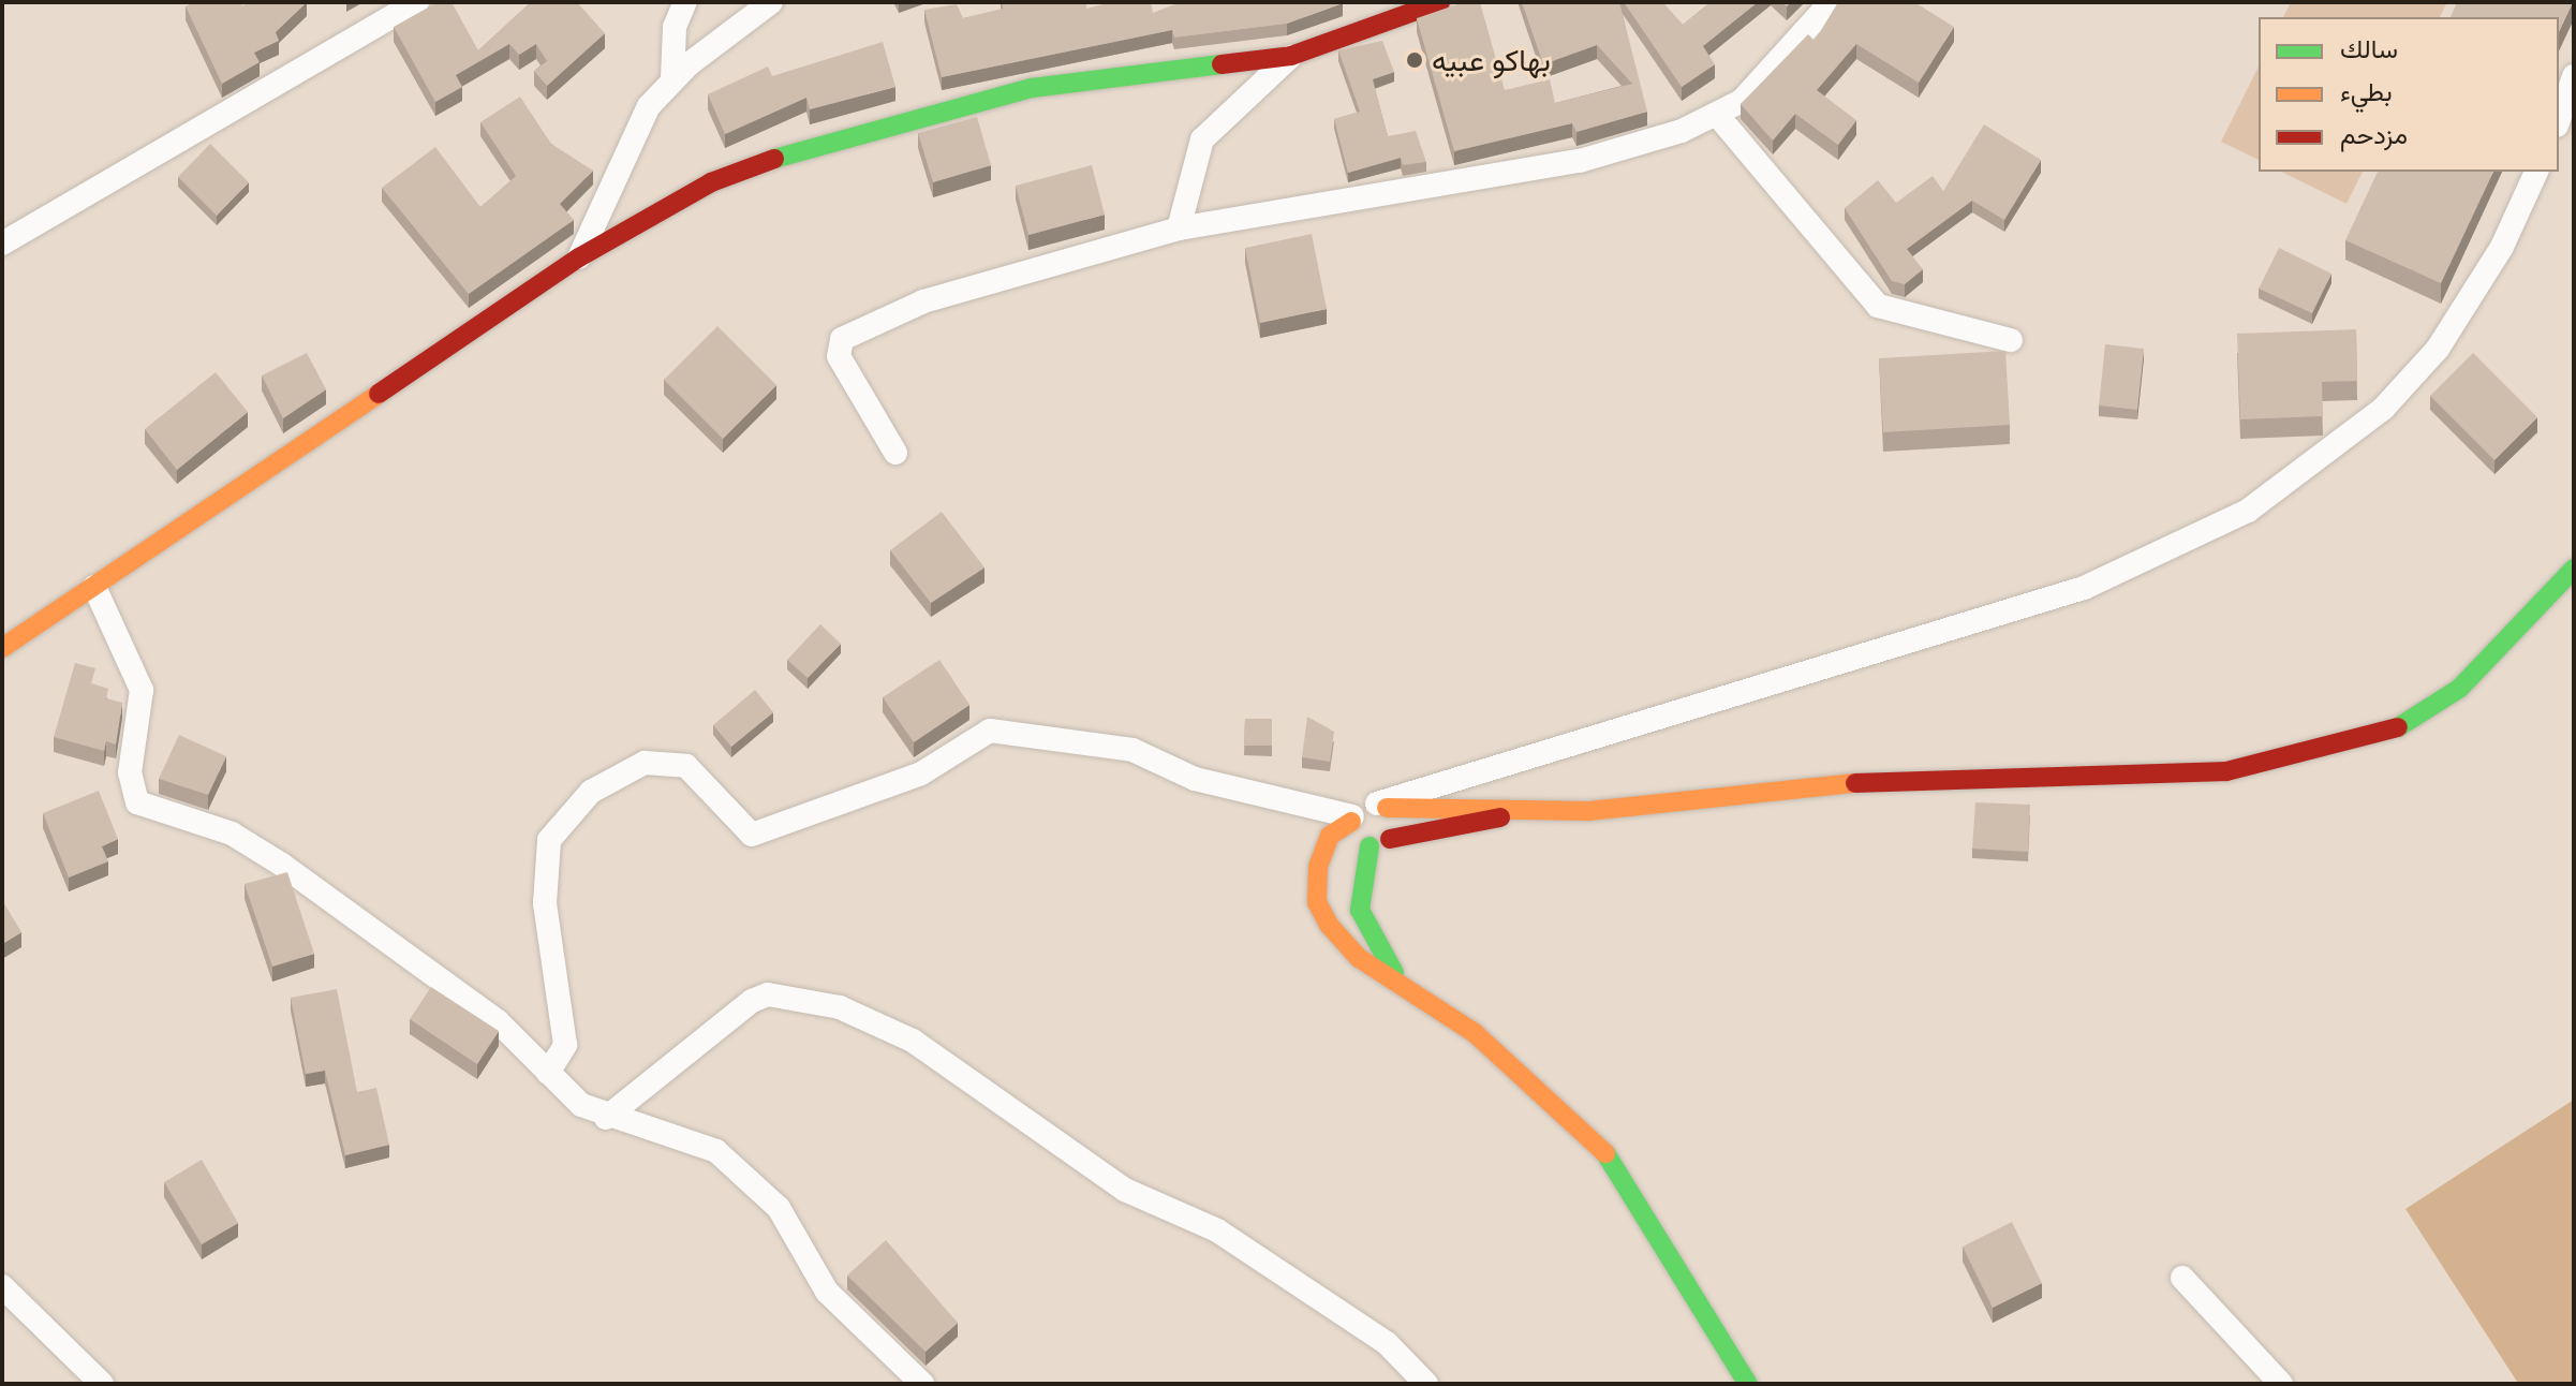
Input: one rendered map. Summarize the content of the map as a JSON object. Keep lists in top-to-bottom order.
{
  "places": ["بهاكو عبيه"],
  "legend": ["سالك", "بطيء", "مزدحم"]
}
